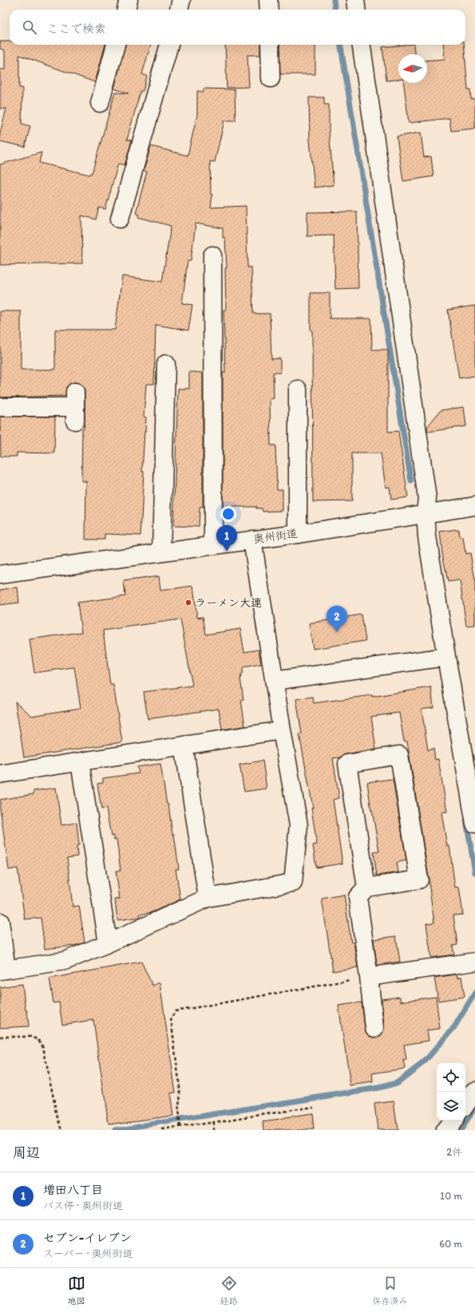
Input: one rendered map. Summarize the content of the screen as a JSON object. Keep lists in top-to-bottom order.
{
  "streets": {
    "street": ["奥州街道"]
  },
  "places": ["ラーメン大連"],
  "north": "left",
  "page": {
    "search": "ここで検索",
    "pins": ["1", "2"],
    "heading": ["周辺", "2件"],
    "list": [
      {
        "mark": "1",
        "name": "増田八丁目",
        "note": "バス停 · 奥州街道",
        "value": "10 m"
      },
      {
        "mark": "2",
        "name": "セブン-イレブン",
        "note": "スーパー · 奥州街道",
        "value": "60 m"
      }
    ],
    "nav": ["地図", "経路", "保存済み"]
  }
}
